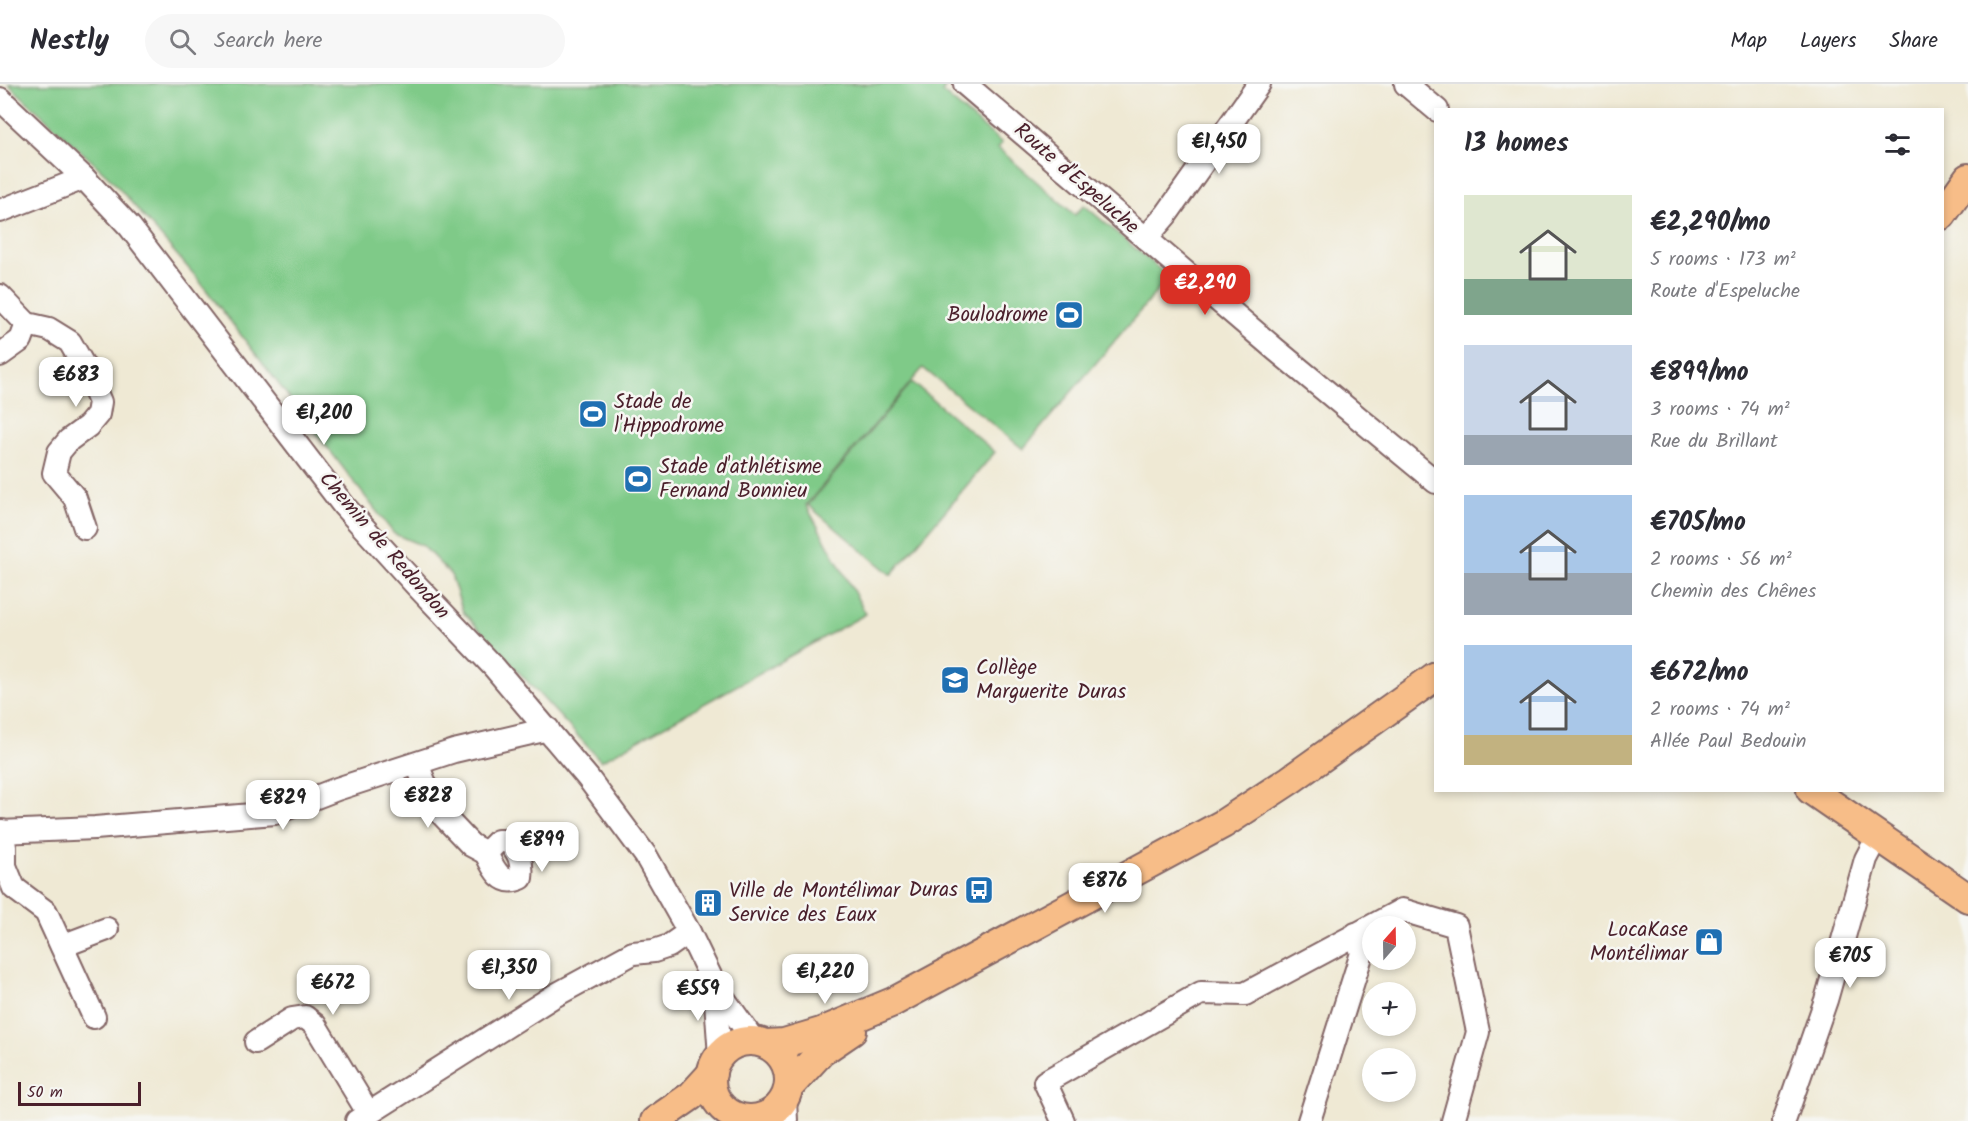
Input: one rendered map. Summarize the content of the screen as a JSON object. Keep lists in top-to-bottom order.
{
  "streets": {
    "street": ["Route d'Espeluche", "Chemin de Redondon"]
  },
  "places": {
    "sports": ["Boulodrome", "Stade de l'Hippodrome", "Stade d'athlétisme Fernand Bonnieu"],
    "school or university": ["Collège Marguerite Duras"],
    "bus stop": ["Duras"],
    "building": ["Ville de Montélimar Service des Eaux"],
    "shop": ["LocaKase Montélimar"]
  },
  "scale_bar": "50 m",
  "north": "top",
  "page": {
    "header": "Nestly",
    "search": "Search here",
    "nav": ["Map", "Layers", "Share"],
    "heading": "13 homes",
    "price": [
      "€1,450",
      "€2,290",
      "€683",
      "€1,200",
      "€828",
      "€829",
      "€899",
      "€876",
      "€705",
      "€1,350",
      "€1,220",
      "€672",
      "€559"
    ],
    "list": [
      {
        "name": "€2,290/mo",
        "note": "5 rooms · 173 m² · Route d'Espeluche"
      },
      {
        "name": "€899/mo",
        "note": "3 rooms · 74 m² · Rue du Brillant"
      },
      {
        "name": "€705/mo",
        "note": "2 rooms · 56 m² · Chemin des Chênes"
      },
      {
        "name": "€672/mo",
        "note": "2 rooms · 74 m² · Allée Paul Bedouin"
      }
    ],
    "map_buttons": ["+", "−"],
    "scale": "50 m"
  }
}
